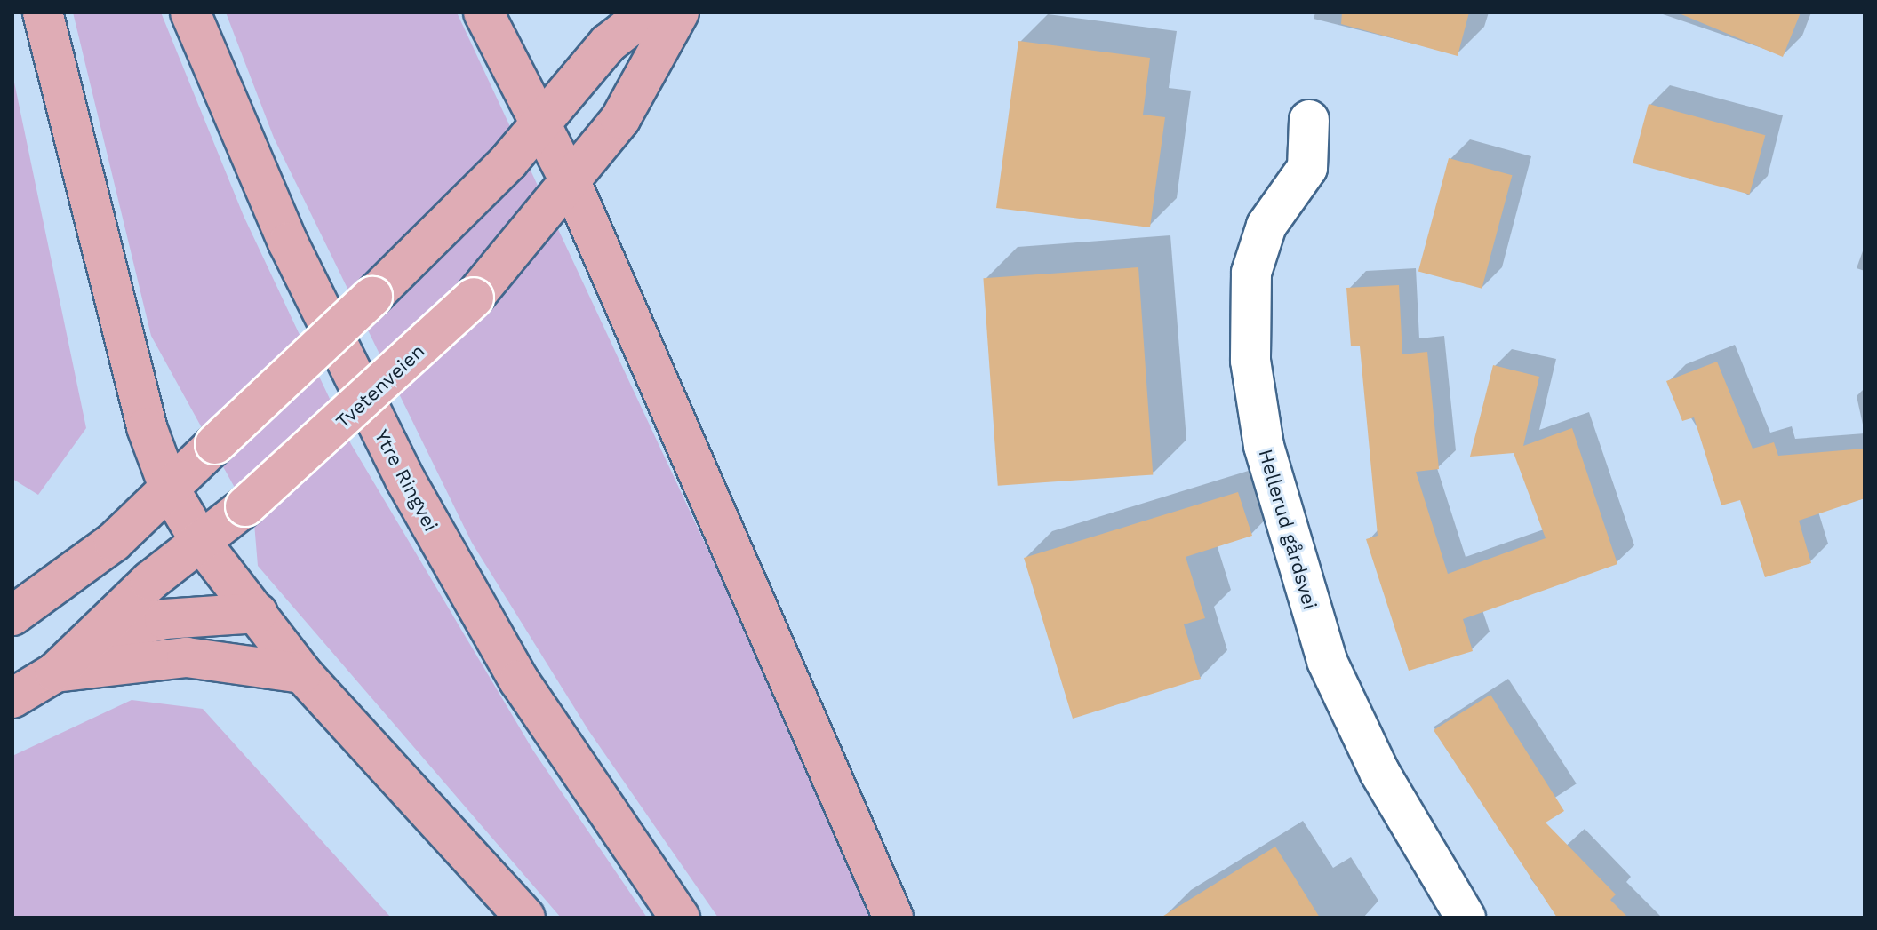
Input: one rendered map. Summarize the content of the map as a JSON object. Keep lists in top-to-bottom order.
{
  "streets": {
    "main road": ["Tvetenveien", "Ytre Ringvei"],
    "street": ["Hellerud gårdsvei"]
  }
}
